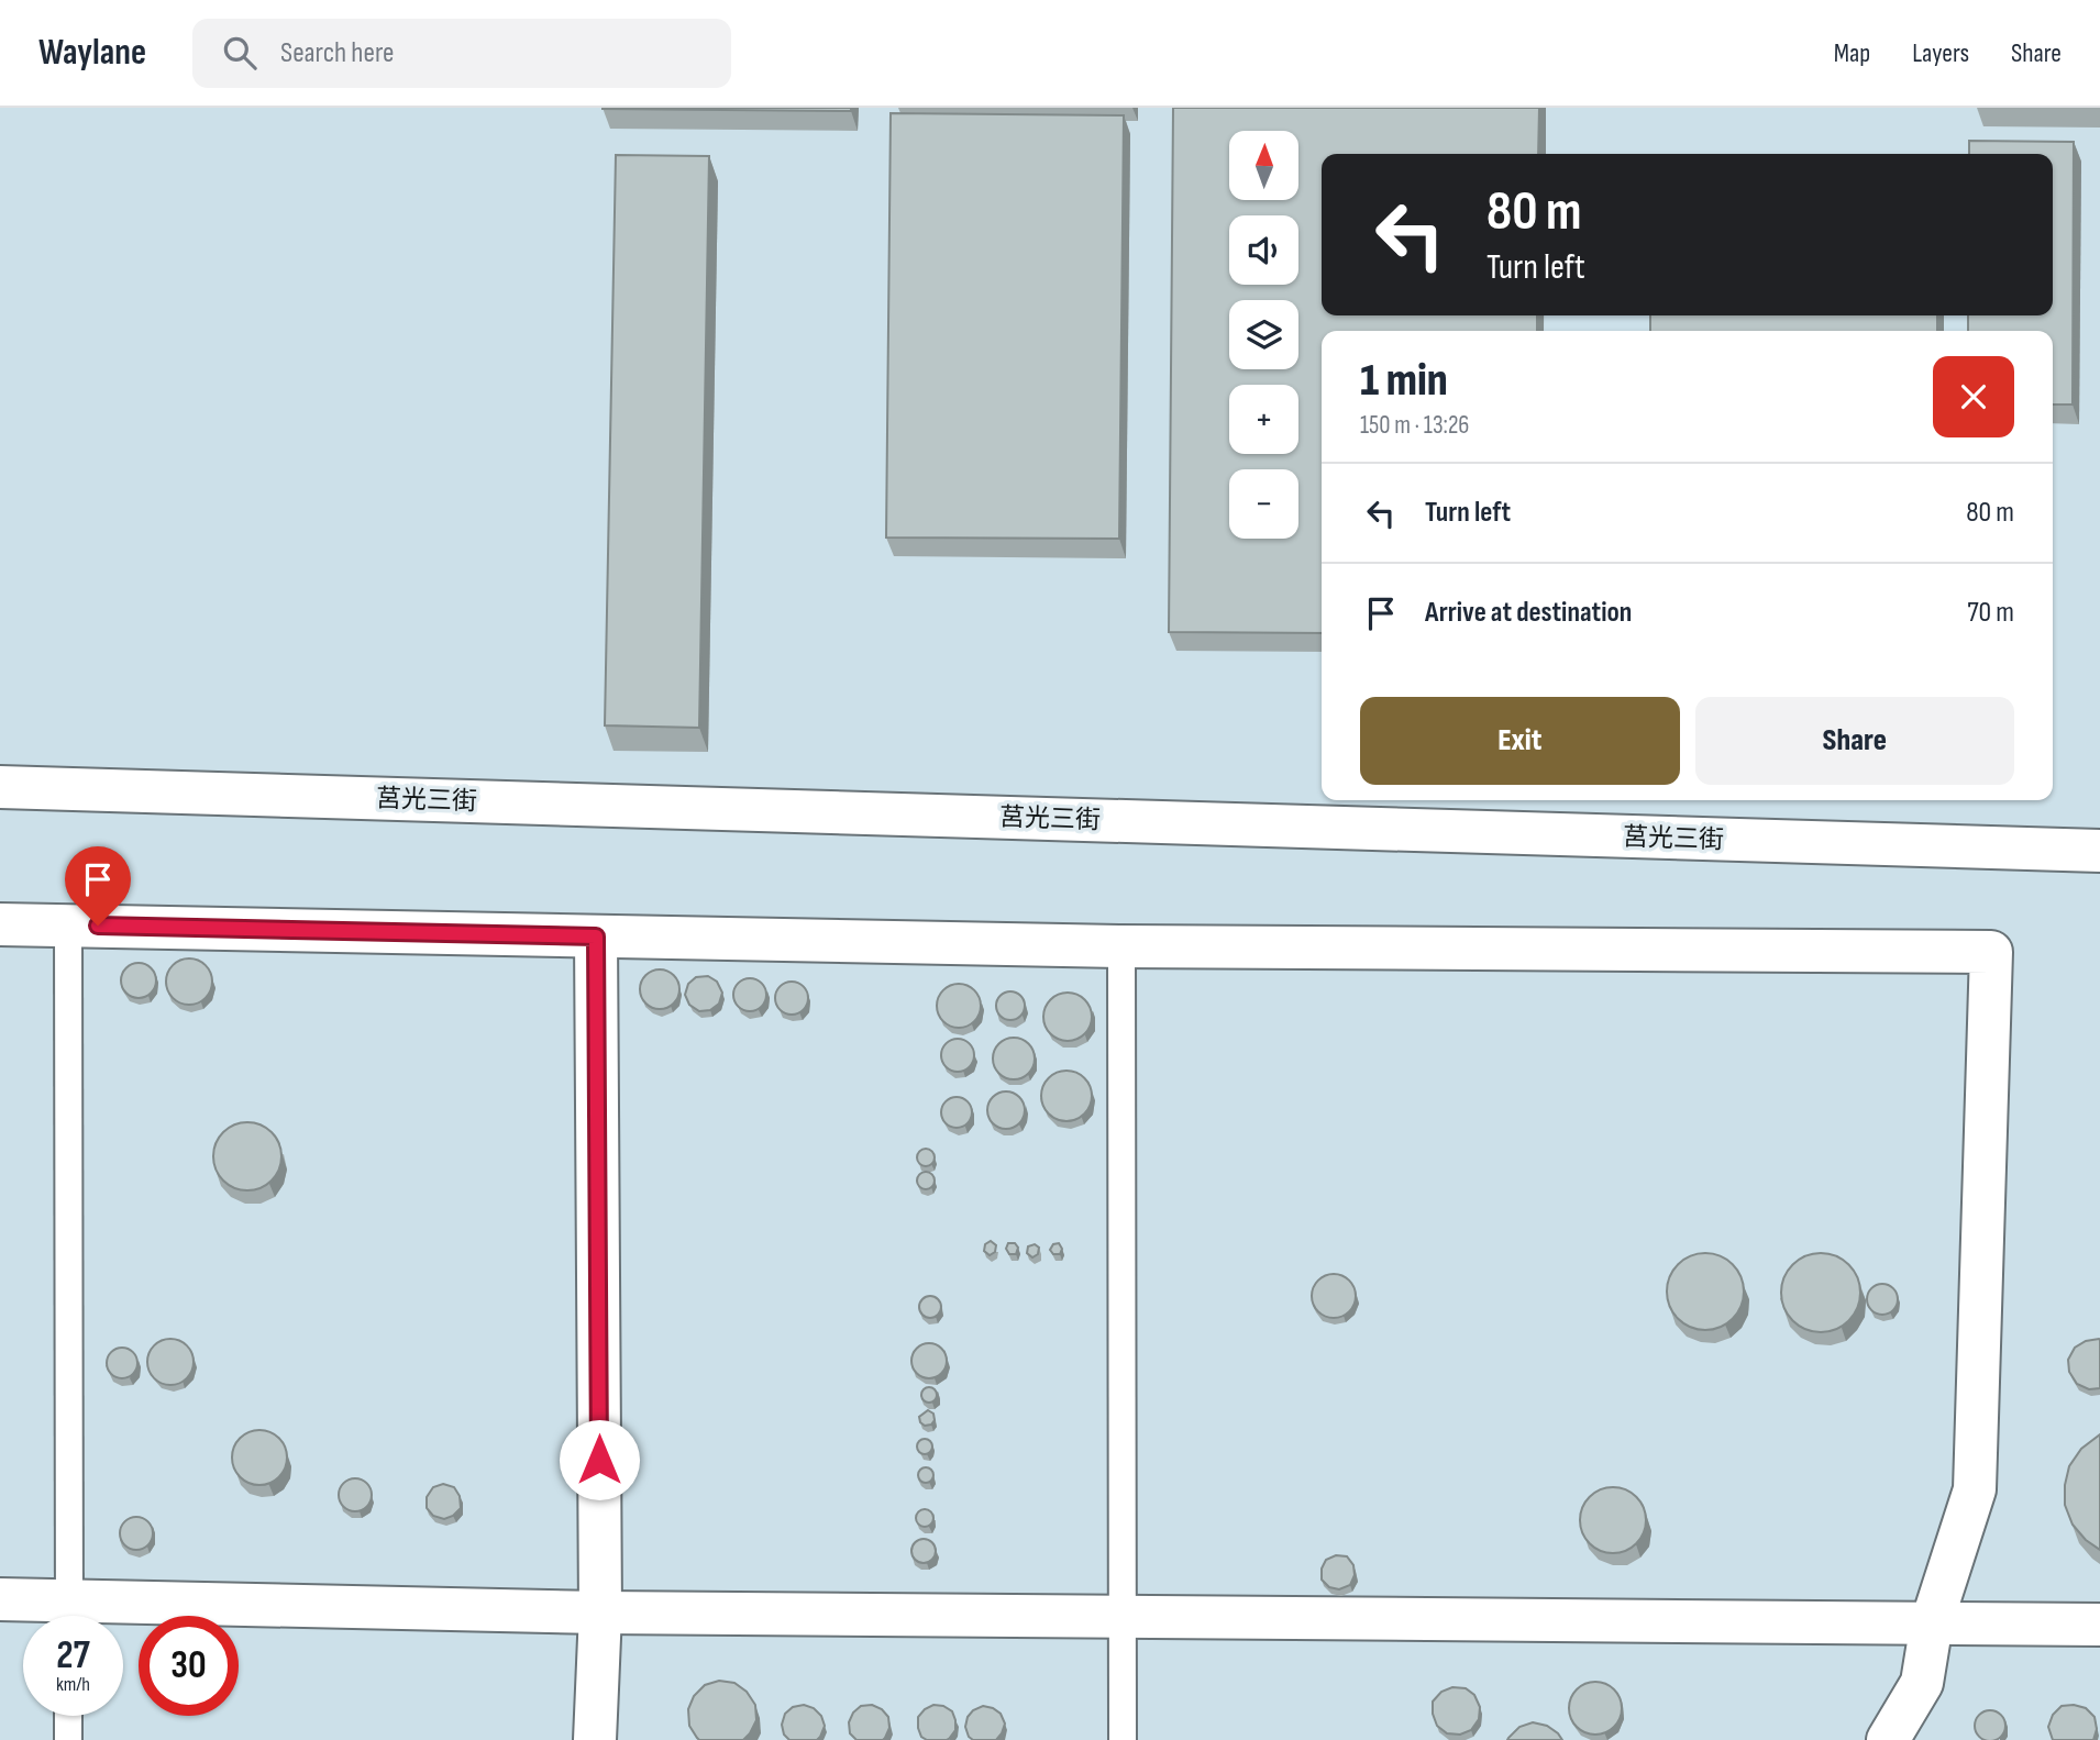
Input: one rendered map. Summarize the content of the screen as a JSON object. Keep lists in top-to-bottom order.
{
  "streets": {
    "street": ["莒光三街"]
  },
  "north": "top",
  "page": {
    "header": "Waylane",
    "search": "Search here",
    "nav": ["Map", "Layers", "Share"],
    "map_buttons": ["+", "−"],
    "turn": ["80 m", "Turn left"],
    "heading": ["1 min", "150 m · 13:26"],
    "list": [
      {
        "name": "Turn left",
        "value": "80 m"
      },
      {
        "name": "Arrive at destination",
        "value": "70 m"
      }
    ],
    "buttons": ["Exit", "Share"],
    "speed": "27 km/h",
    "limit": "30"
  }
}
